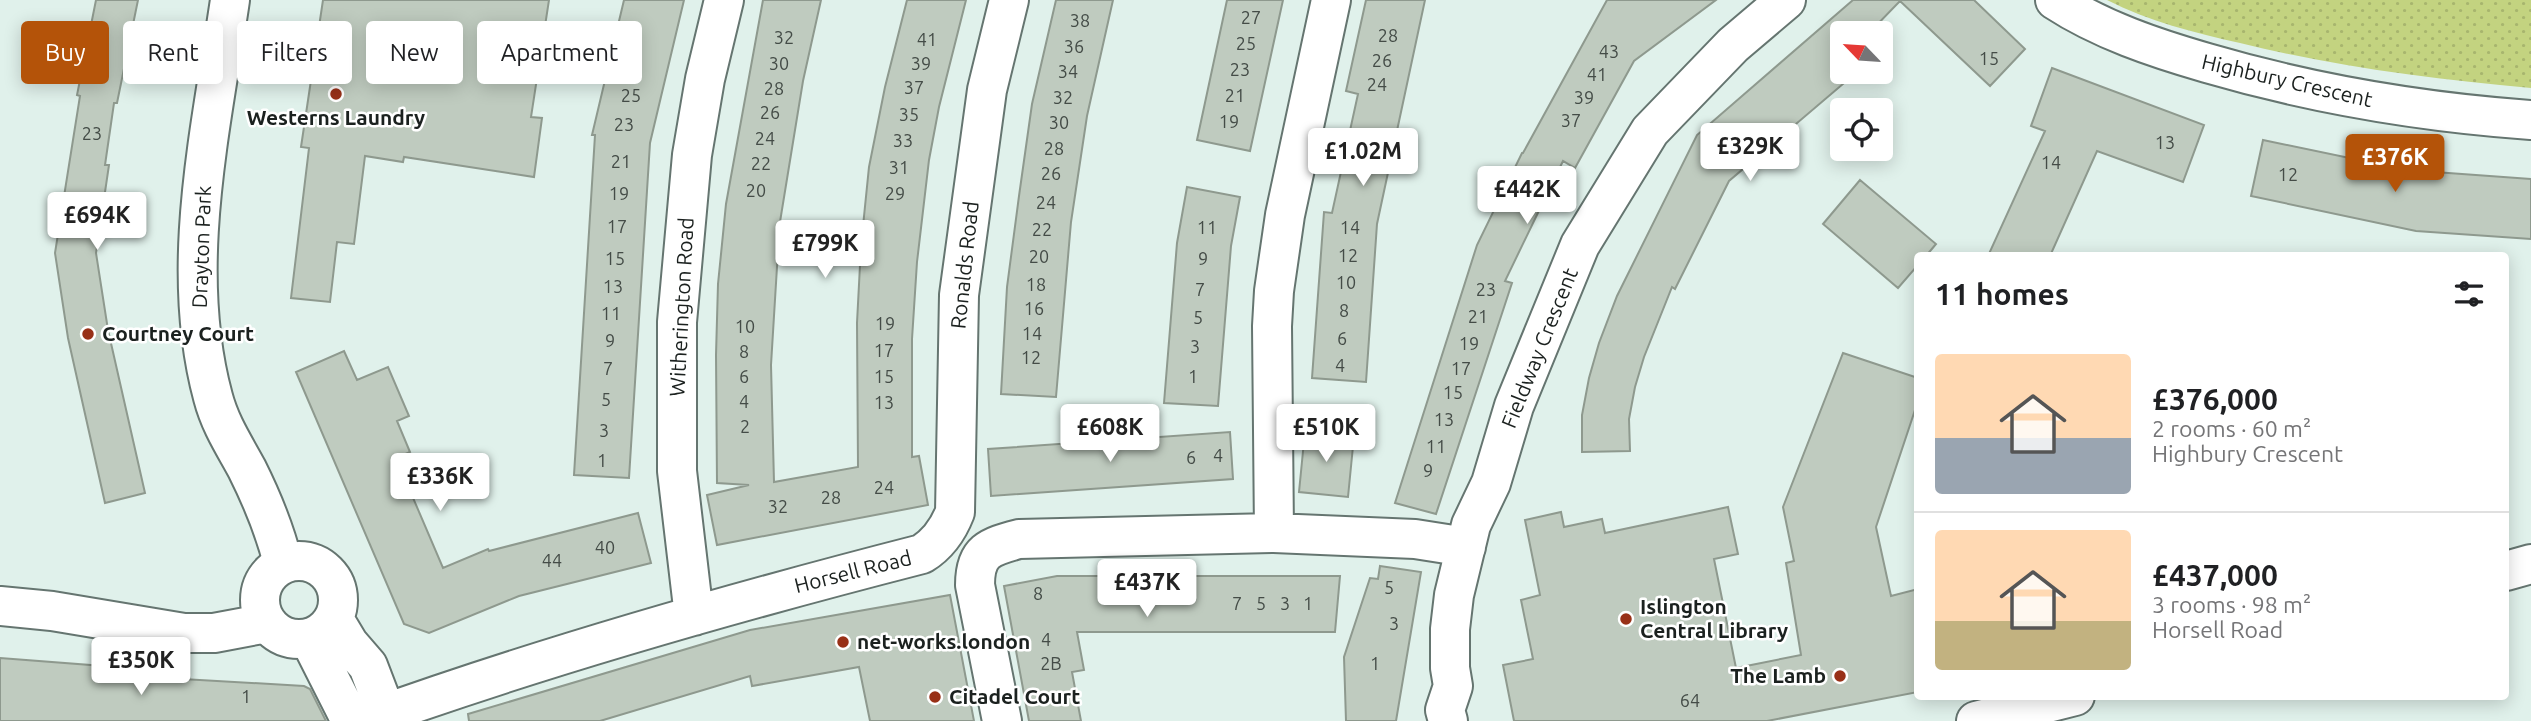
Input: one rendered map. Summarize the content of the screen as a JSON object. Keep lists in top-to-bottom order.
{
  "streets": {
    "main road": [
      "Highbury Crescent",
      "Drayton Park",
      "Ronalds Road",
      "Witherington Road",
      "Fieldway Crescent",
      "Horsell Road"
    ]
  },
  "crossings": [
    ["Ronalds Road", "Horsell Road"],
    ["Witherington Road", "Horsell Road"]
  ],
  "places": [
    "Westerns Laundry",
    "Courtney Court",
    "Islington Central Library",
    "net-works.london",
    "The Lamb",
    "Citadel Court"
  ],
  "house_numbers": [
    "27",
    "38",
    "28",
    "32",
    "41",
    "25",
    "36",
    "43",
    "15",
    "26",
    "30",
    "39",
    "23",
    "34",
    "41",
    "24",
    "37",
    "28",
    "25",
    "21",
    "32",
    "39",
    "26",
    "35",
    "37",
    "19",
    "30",
    "23",
    "23",
    "24",
    "33",
    "13",
    "28",
    "21",
    "14",
    "22",
    "31",
    "26",
    "12",
    "20",
    "19",
    "29",
    "24",
    "17",
    "11",
    "14",
    "22",
    "12",
    "20",
    "15",
    "9",
    "10",
    "18",
    "13",
    "7",
    "23",
    "16",
    "8",
    "11",
    "21",
    "5",
    "19",
    "10",
    "14",
    "6",
    "9",
    "19",
    "3",
    "17",
    "8",
    "12",
    "4",
    "7",
    "17",
    "6",
    "15",
    "1",
    "15",
    "5",
    "4",
    "13",
    "13",
    "2",
    "3",
    "11",
    "4",
    "6",
    "1",
    "9",
    "24",
    "28",
    "32",
    "40",
    "44",
    "5",
    "8",
    "7",
    "5",
    "3",
    "1",
    "3",
    "4",
    "2B",
    "1",
    "1",
    "64"
  ],
  "north": "top left",
  "page": {
    "chip": [
      "Buy",
      "Rent",
      "Filters",
      "New",
      "Apartment"
    ],
    "price": [
      "£329K",
      "£1.02M",
      "£376K",
      "£442K",
      "£694K",
      "£799K",
      "£608K",
      "£510K",
      "£336K",
      "£437K",
      "£350K"
    ],
    "heading": "11 homes",
    "list": [
      {
        "name": "£376,000",
        "note": "2 rooms · 60 m² · Highbury Crescent"
      },
      {
        "name": "£437,000",
        "note": "3 rooms · 98 m² · Horsell Road"
      }
    ]
  }
}
